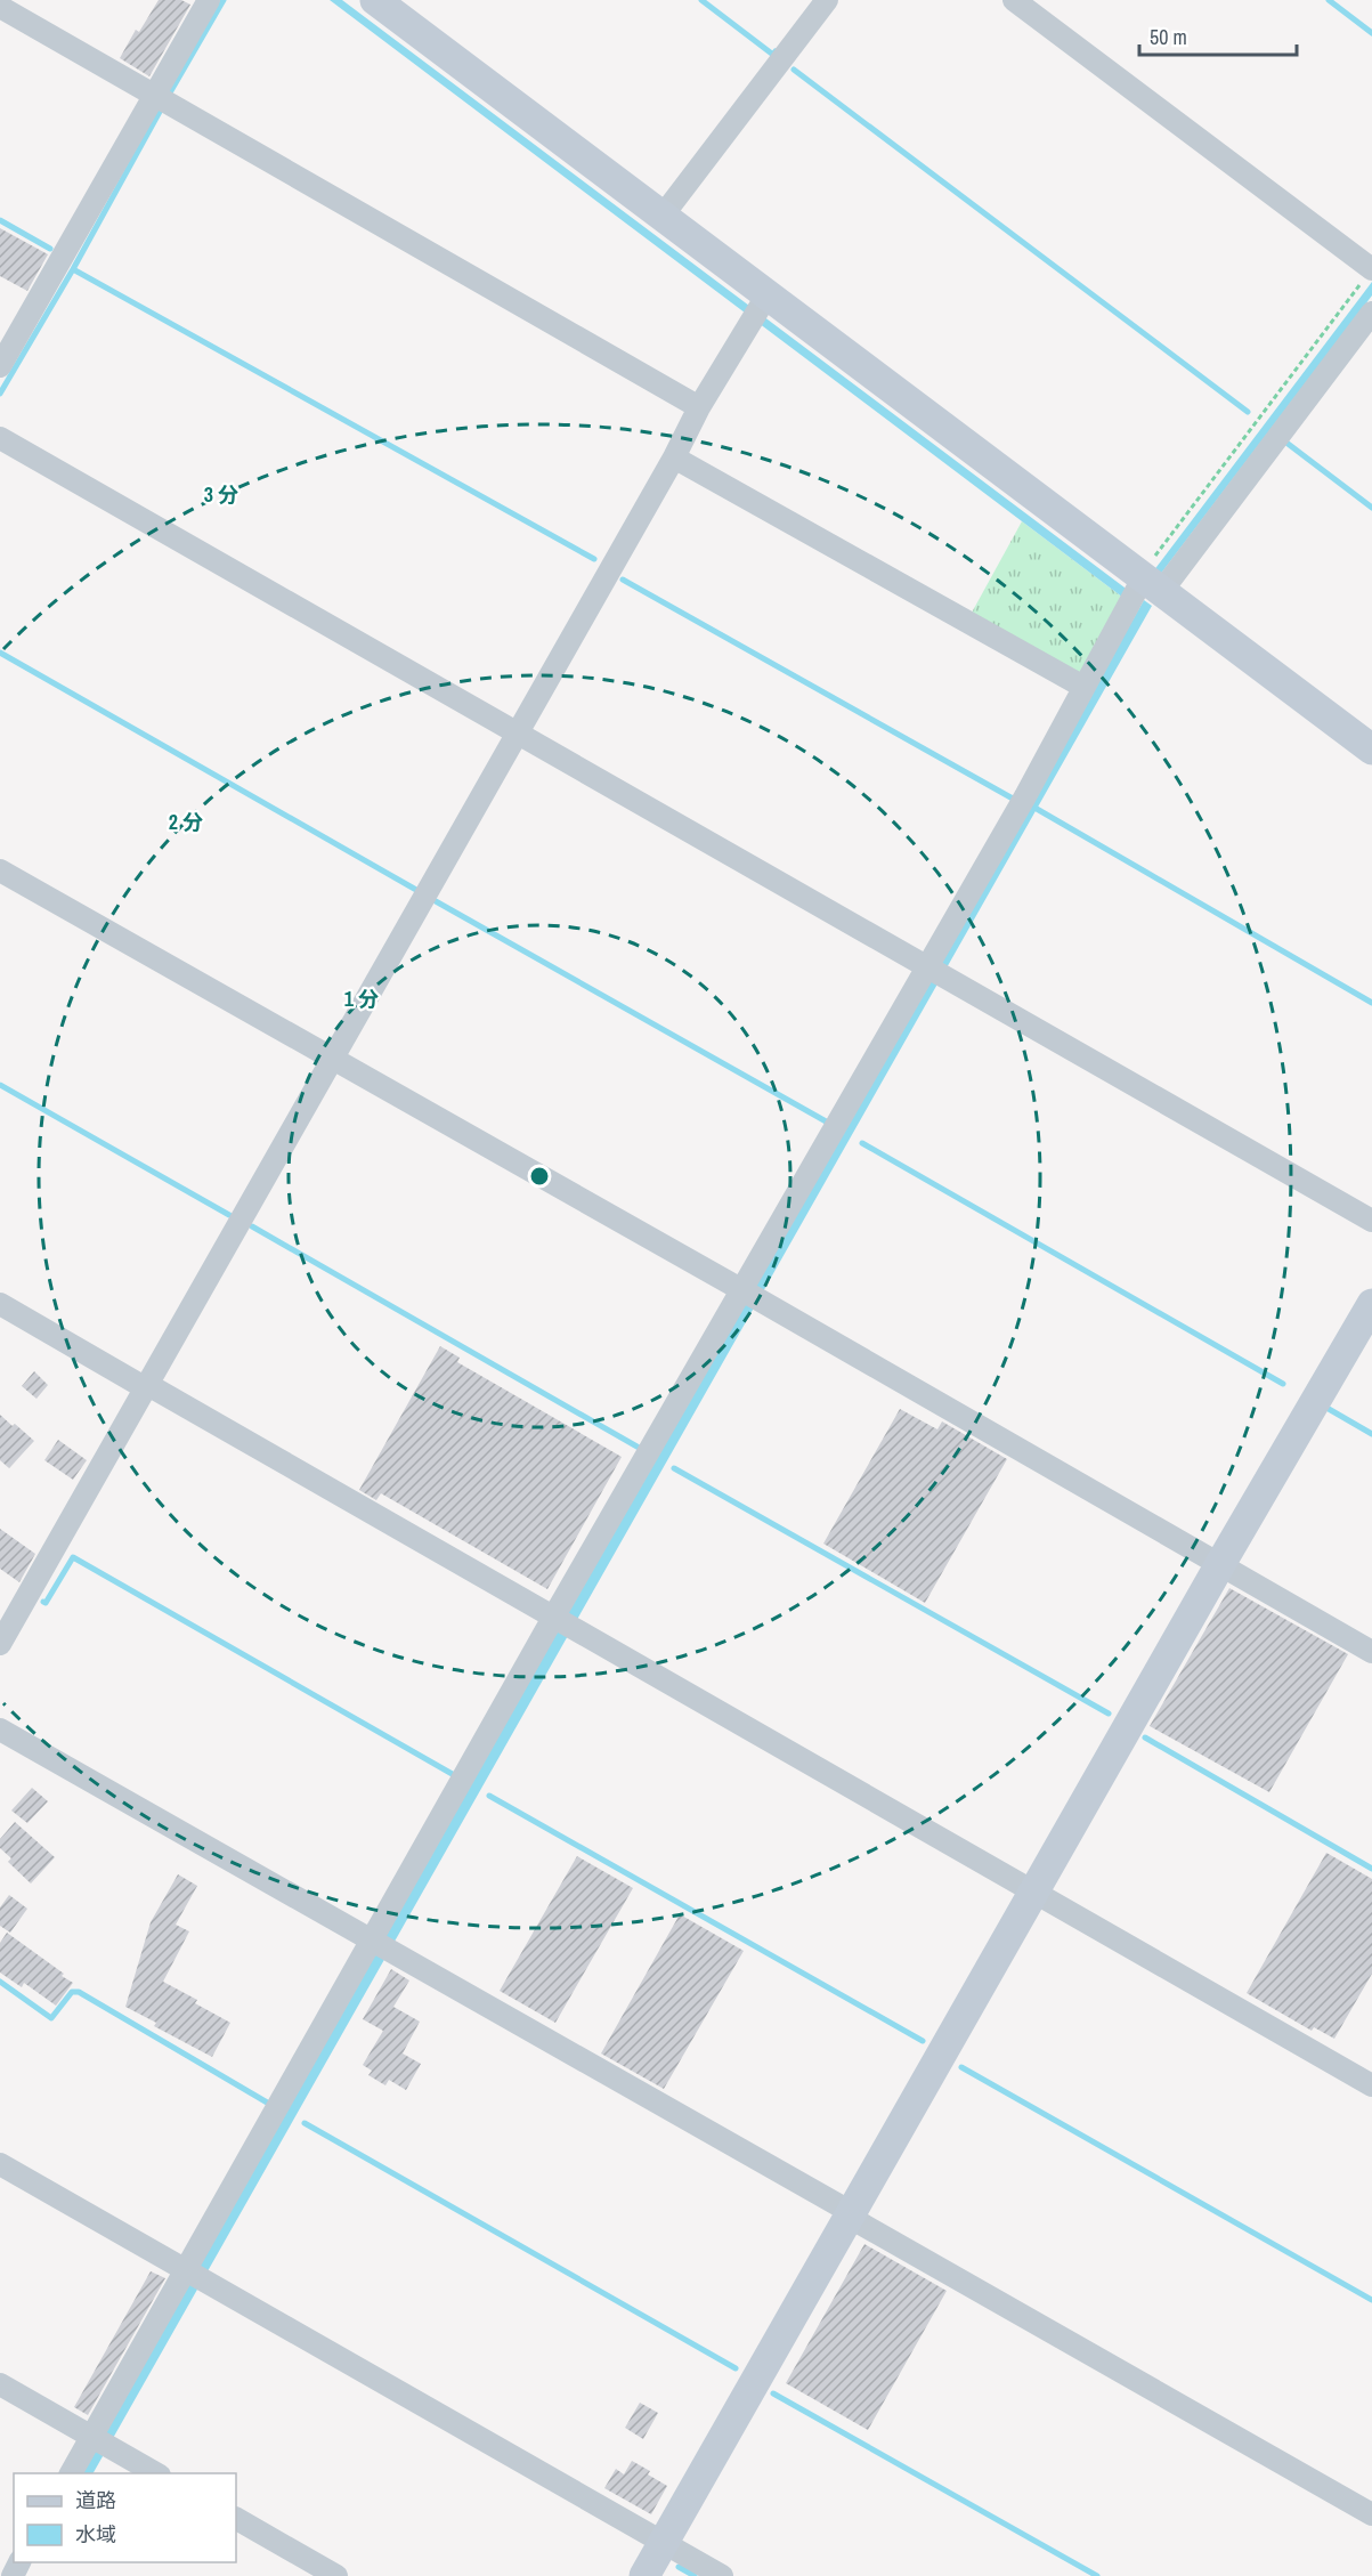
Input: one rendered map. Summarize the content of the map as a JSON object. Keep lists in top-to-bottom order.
{
  "legend": ["道路", "水域"],
  "scale_bar": "50 m",
  "rings": ["3 分", "2 分", "1 分"]
}
